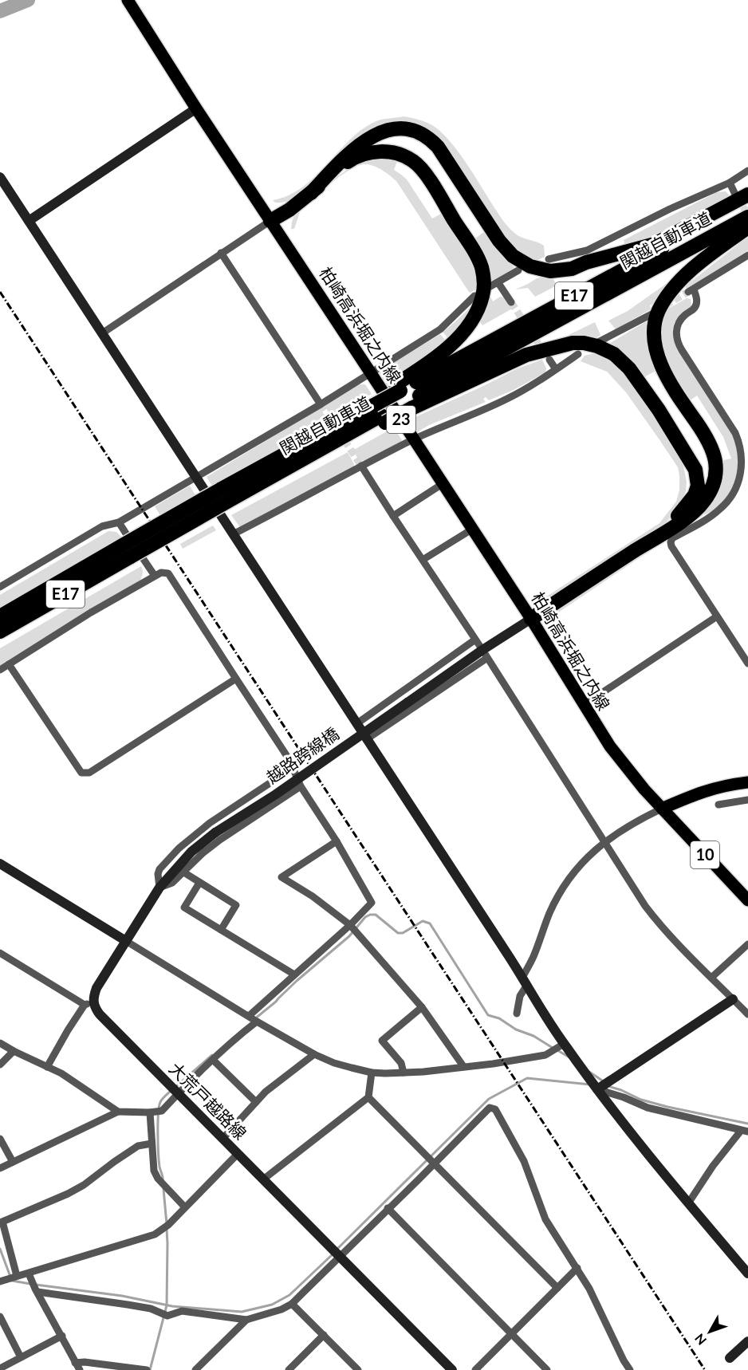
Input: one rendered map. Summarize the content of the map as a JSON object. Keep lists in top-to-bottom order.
{
  "streets": {
    "highway": ["関越自動車道", "E17"],
    "main road": ["柏崎高浜堀之内線", "23", "10"],
    "street": ["越路跨線橋", "大荒戸越路線"]
  },
  "crossings": [
    ["柏崎高浜堀之内線", "越路跨線橋"],
    ["柏崎高浜堀之内線", "10"]
  ],
  "north": "bottom left"
}
